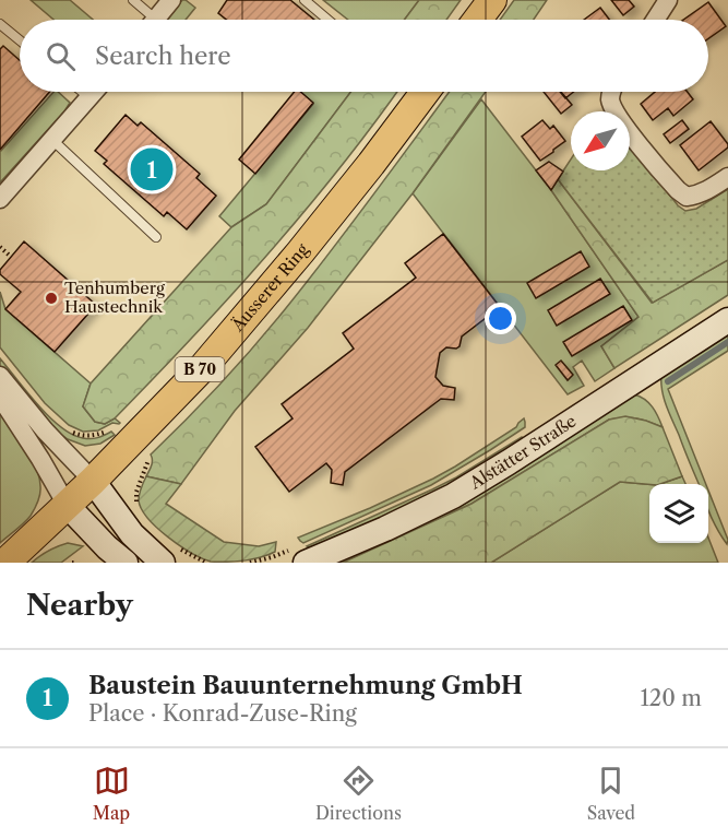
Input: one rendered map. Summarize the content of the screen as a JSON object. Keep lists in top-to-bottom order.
{
  "streets": {
    "main road": ["Äusserer Ring", "B 70", "Alstätter Straße"]
  },
  "places": ["Tenhumberg Haustechnik"],
  "north": "bottom left",
  "page": {
    "search": "Search here",
    "pins": "1",
    "heading": "Nearby",
    "list": [
      {
        "mark": "1",
        "name": "Baustein Bauunternehmung GmbH",
        "note": "Place · Konrad-Zuse-Ring",
        "value": "120 m"
      }
    ],
    "nav": ["Map", "Directions", "Saved"]
  }
}
